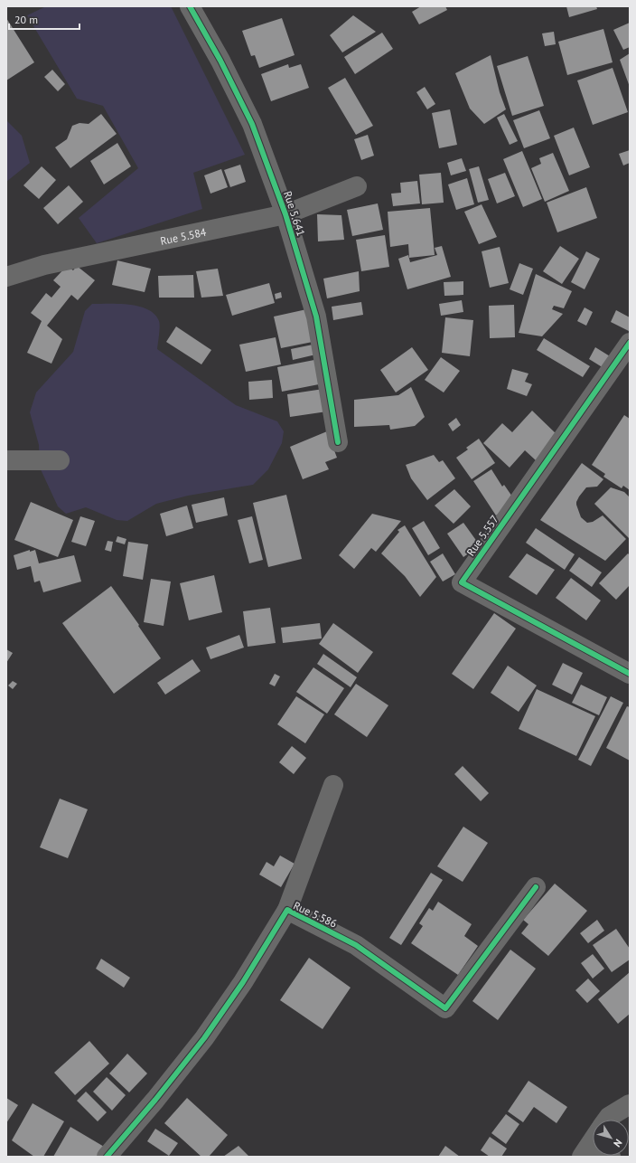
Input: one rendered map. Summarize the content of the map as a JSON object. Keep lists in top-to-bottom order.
{
  "streets": {
    "street": [
      "Rue 5.641",
      "Rue 5.584",
      "Rue 5.557",
      "Rue 5.586"
    ]
  },
  "crossings": [
    ["Rue 5.641", "Rue 5.584"]
  ],
  "scale_bar": "20 m",
  "north": "bottom right"
}
